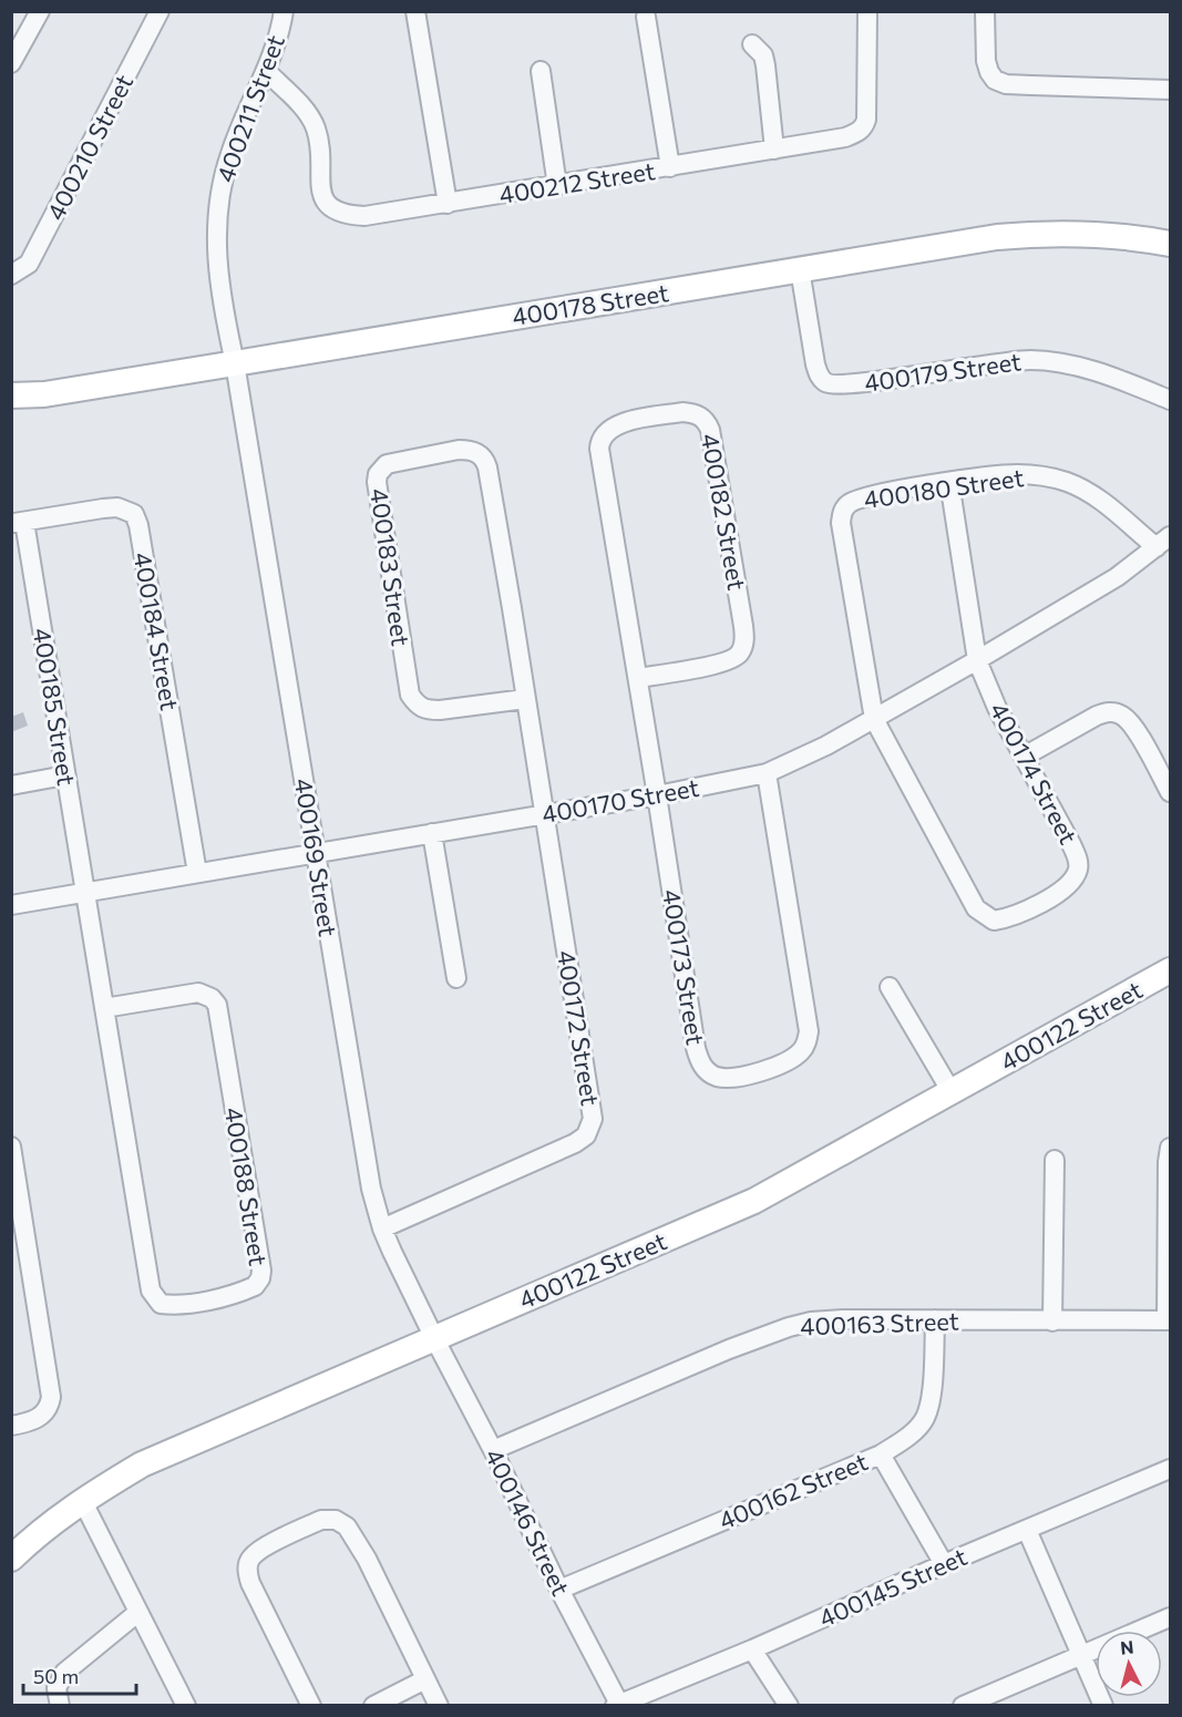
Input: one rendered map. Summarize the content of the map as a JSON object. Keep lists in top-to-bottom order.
{
  "streets": {
    "street": [
      "400211 Street",
      "400210 Street",
      "400212 Street",
      "400178 Street",
      "400179 Street",
      "400180 Street",
      "400182 Street",
      "400183 Street",
      "400184 Street",
      "400185 Street",
      "400174 Street",
      "400170 Street",
      "400169 Street",
      "400173 Street",
      "400122 Street",
      "400172 Street",
      "400188 Street",
      "400163 Street",
      "400162 Street",
      "400146 Street",
      "400145 Street"
    ]
  },
  "crossings": [
    ["400211 Street", "400212 Street"],
    ["400211 Street", "400178 Street"],
    ["400211 Street", "400169 Street"],
    ["400178 Street", "400179 Street"],
    ["400178 Street", "400169 Street"],
    ["400180 Street", "400174 Street"],
    ["400180 Street", "400170 Street"],
    ["400182 Street", "400170 Street"],
    ["400182 Street", "400173 Street"],
    ["400183 Street", "400170 Street"],
    ["400183 Street", "400172 Street"],
    ["400184 Street", "400185 Street"],
    ["400184 Street", "400170 Street"],
    ["400185 Street", "400170 Street"],
    ["400185 Street", "400188 Street"],
    ["400174 Street", "400170 Street"],
    ["400170 Street", "400169 Street"],
    ["400170 Street", "400173 Street"],
    ["400170 Street", "400172 Street"],
    ["400170 Street", "400188 Street"],
    ["400169 Street", "400122 Street"],
    ["400169 Street", "400172 Street"],
    ["400169 Street", "400146 Street"],
    ["400122 Street", "400146 Street"],
    ["400163 Street", "400162 Street"],
    ["400163 Street", "400146 Street"],
    ["400162 Street", "400146 Street"],
    ["400146 Street", "400145 Street"]
  ],
  "scale_bar": "50 m",
  "north": "top"
}
